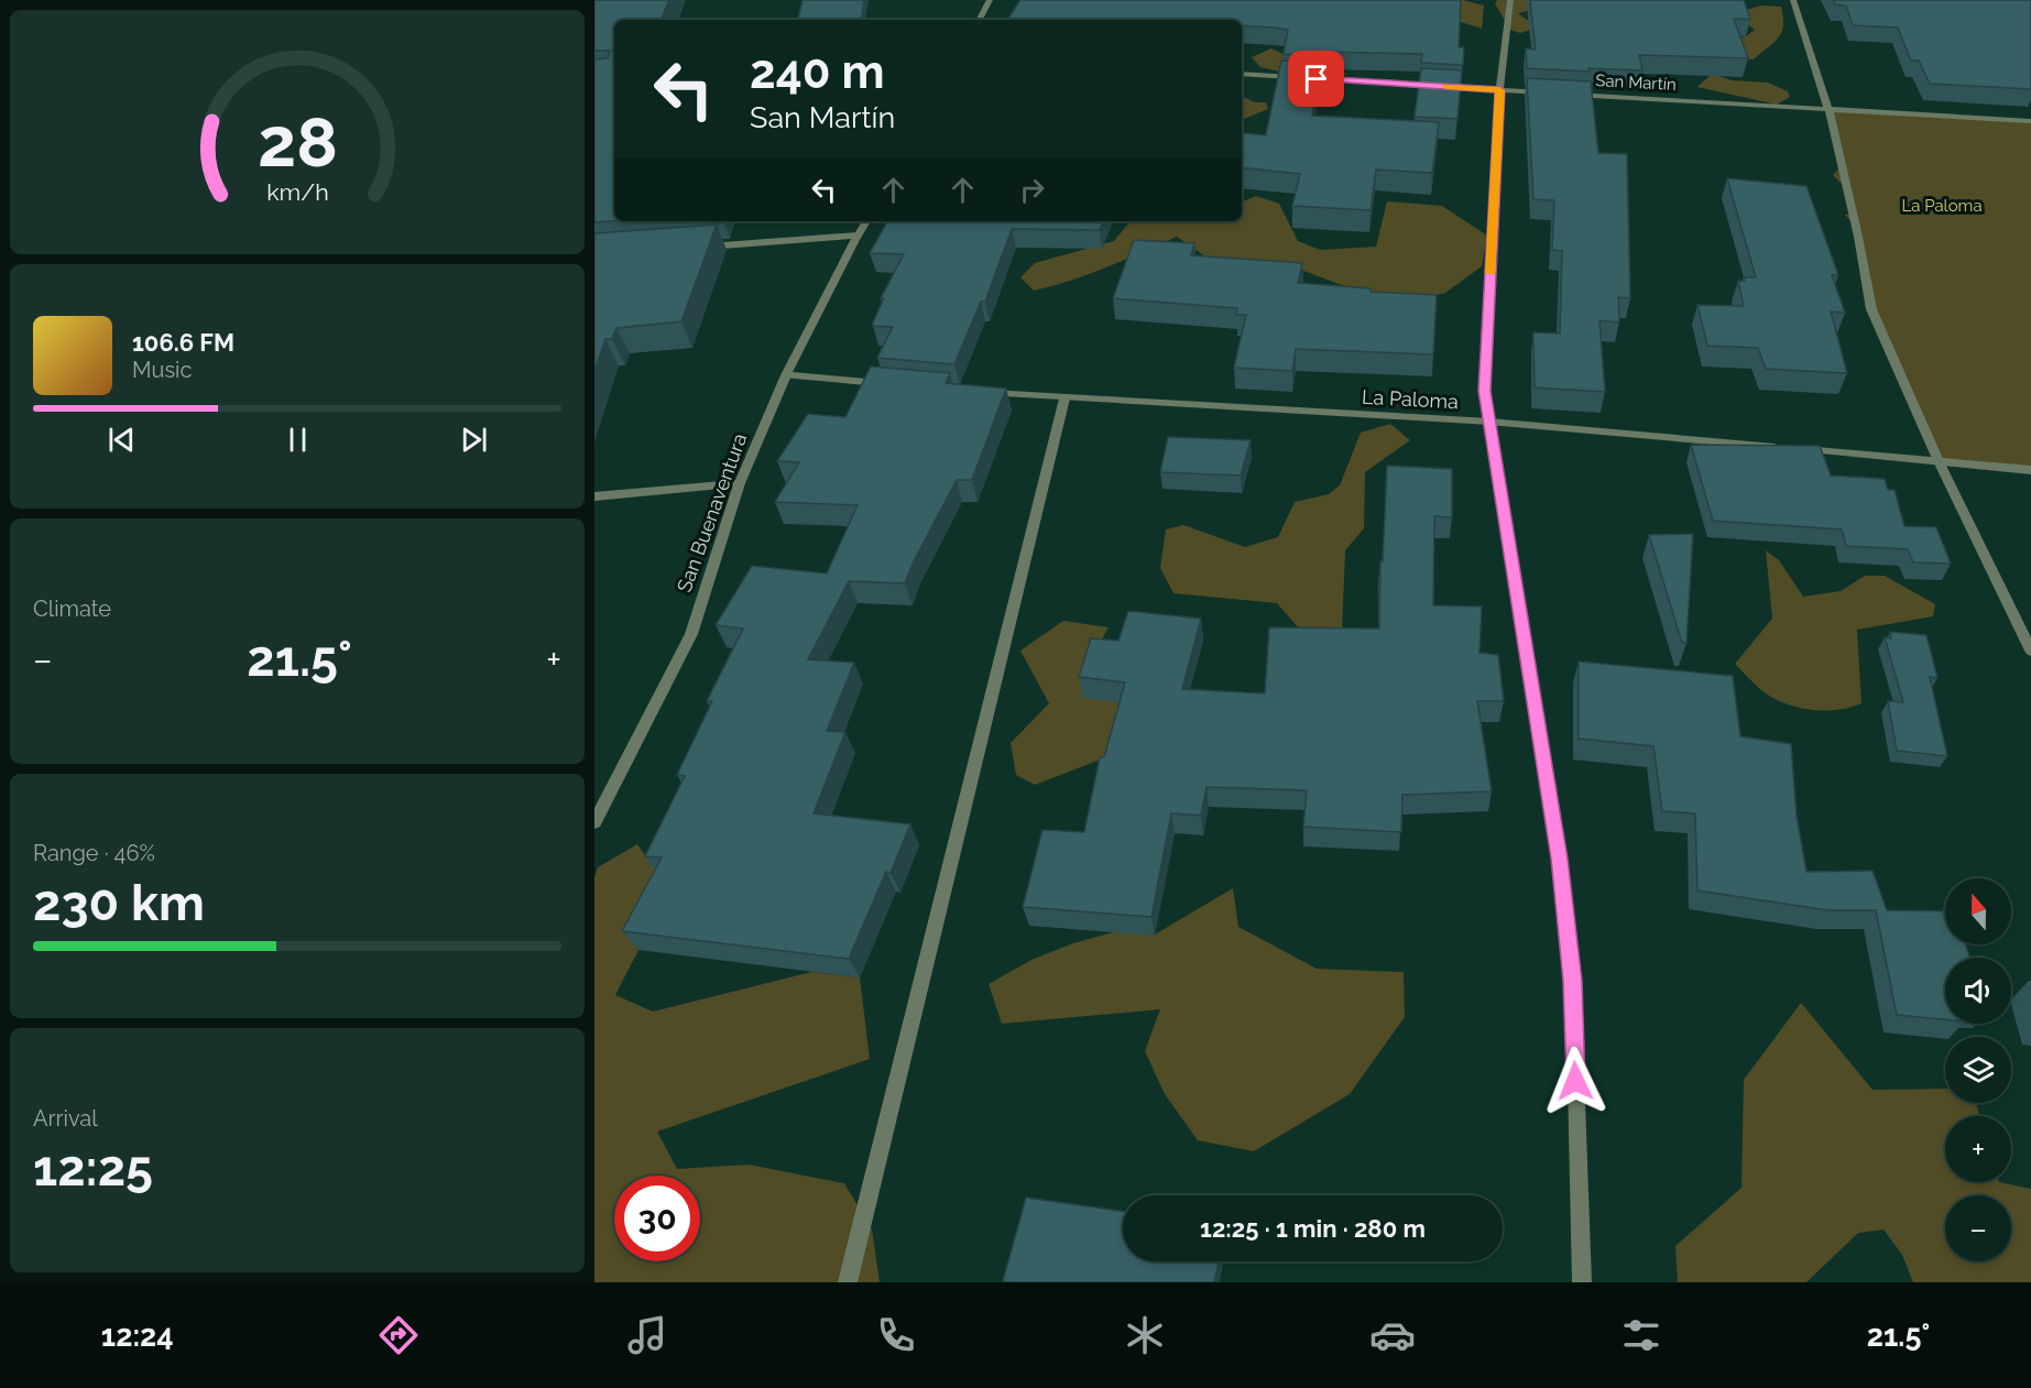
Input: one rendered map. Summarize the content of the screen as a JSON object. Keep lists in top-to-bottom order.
{
  "streets": {
    "street": ["San Martín", "La Paloma", "San Buenaventura"]
  },
  "parks": ["La Paloma"],
  "north": "top",
  "page": {
    "turn": ["240 m", "San Martín"],
    "song": ["106.6 FM", "Music"],
    "tile": [
      "Climate",
      ["Range · 46%", "230 km"],
      ["Arrival", "12:25"]
    ],
    "heat": ["−", "21.5°", "+"],
    "map_buttons": ["+", "−"],
    "limit": "30",
    "trip": "12:25 · 1 min · 280 m",
    "tabs": ["12:24", "21.5°"],
    "gauge": ["28", "km/h"]
  }
}
